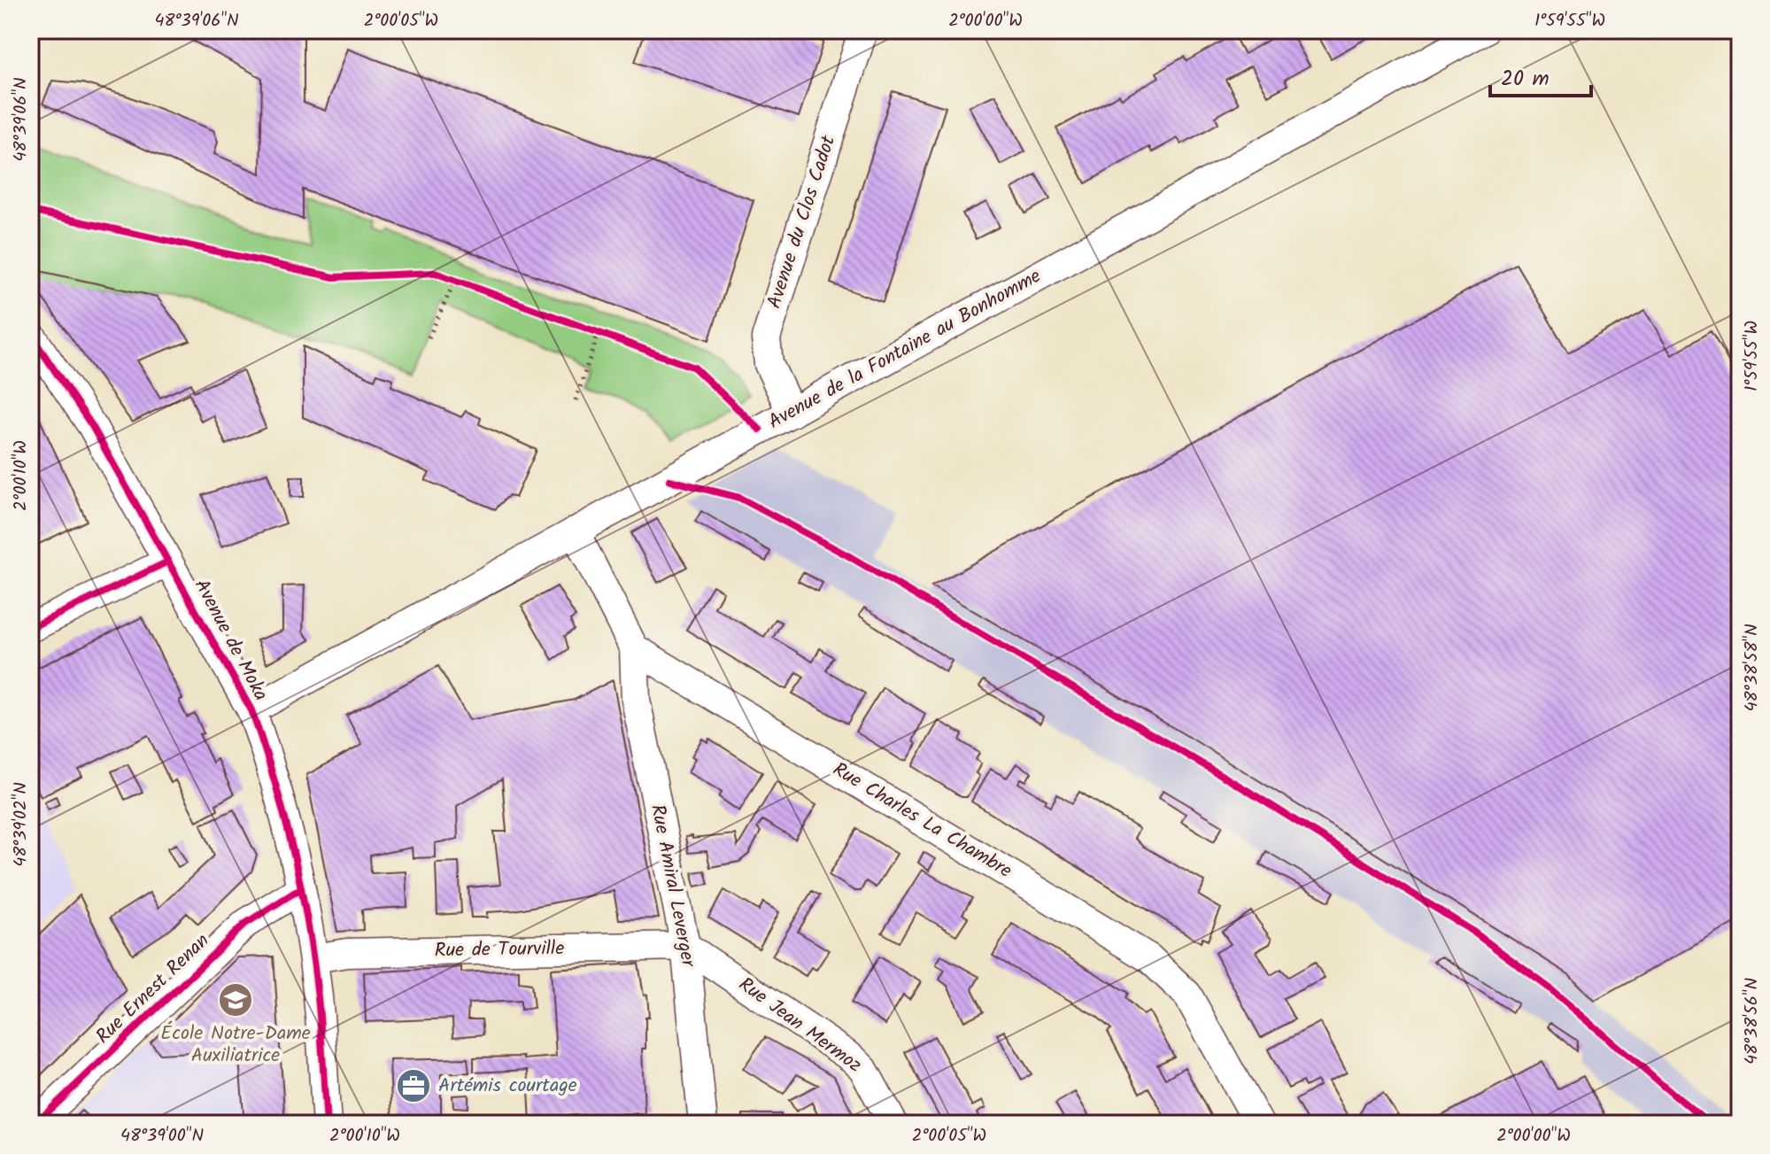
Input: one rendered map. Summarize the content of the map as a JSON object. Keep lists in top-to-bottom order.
{
  "streets": {
    "street": [
      "Avenue du Clos Cadot",
      "Avenue de la Fontaine au Bonhomme",
      "Avenue de Moka",
      "Rue Charles La Chambre",
      "Rue Amiral Leverger",
      "Rue de Tourville",
      "Rue Ernest Renan",
      "Rue Jean Mermoz"
    ]
  },
  "crossings": [
    ["Avenue du Clos Cadot", "Avenue de la Fontaine au Bonhomme"],
    ["Avenue de la Fontaine au Bonhomme", "Avenue de Moka"],
    ["Avenue de Moka", "Rue de Tourville"],
    ["Avenue de Moka", "Rue Ernest Renan"],
    ["Rue Charles La Chambre", "Rue Amiral Leverger"],
    ["Rue Amiral Leverger", "Rue de Tourville"],
    ["Rue Amiral Leverger", "Rue Jean Mermoz"],
    ["Rue de Tourville", "Rue Jean Mermoz"]
  ],
  "places": {
    "school or university": ["École Notre-Dame Auxiliatrice"],
    "office": ["Artémis courtage"]
  },
  "scale_bar": "20 m",
  "coordinates": [
    "48°39'06\"N",
    "2°00'05\"W",
    "2°00'00\"W",
    "1°59'55\"W",
    "2°00'10\"W",
    "48°38'58\"N",
    "48°39'02\"N",
    "48°38'56\"N",
    "48°39'00\"N"
  ]
}
